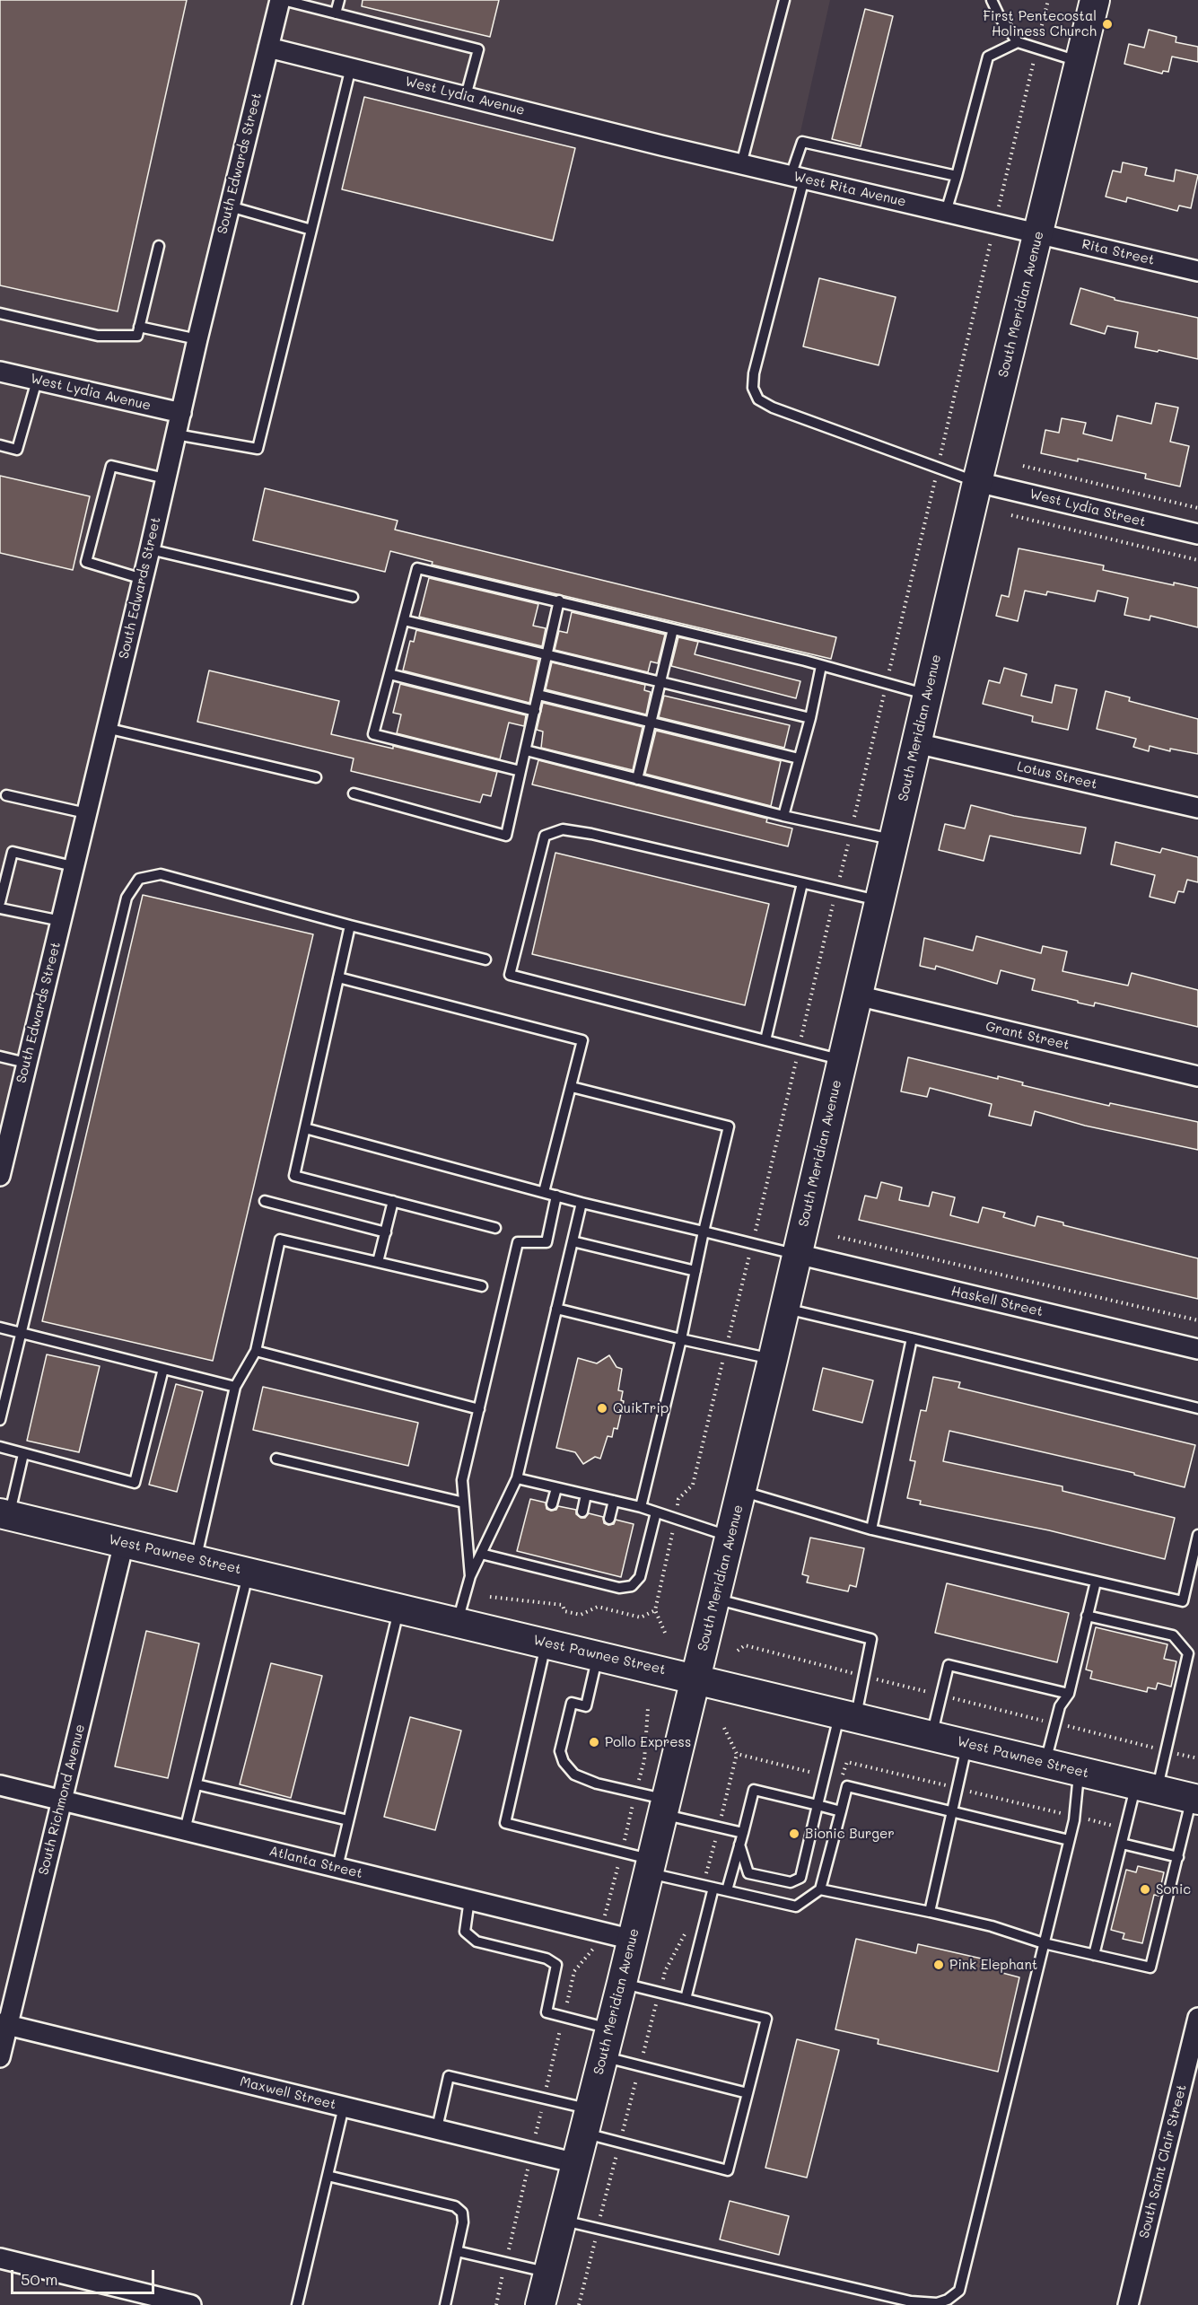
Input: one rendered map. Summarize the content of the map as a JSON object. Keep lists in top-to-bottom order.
{
  "streets": {
    "main road": ["South Meridian Avenue", "West Pawnee Street"],
    "street": [
      "West Lydia Avenue",
      "South Edwards Street",
      "West Rita Avenue",
      "Rita Street",
      "West Lydia Street",
      "Lotus Street",
      "Grant Street",
      "Haskell Street",
      "South Richmond Avenue",
      "Atlanta Street",
      "Maxwell Street",
      "South Saint Clair Street"
    ]
  },
  "crossings": [
    ["West Lydia Avenue", "South Edwards Street"],
    ["West Lydia Avenue", "West Rita Avenue"],
    ["West Rita Avenue", "Rita Street"],
    ["West Rita Avenue", "South Meridian Avenue"],
    ["Rita Street", "South Meridian Avenue"],
    ["South Meridian Avenue", "West Lydia Street"],
    ["South Meridian Avenue", "Lotus Street"],
    ["South Meridian Avenue", "Grant Street"],
    ["South Meridian Avenue", "Haskell Street"],
    ["South Meridian Avenue", "West Pawnee Street"],
    ["South Meridian Avenue", "Atlanta Street"],
    ["South Meridian Avenue", "Maxwell Street"],
    ["West Pawnee Street", "South Richmond Avenue"],
    ["South Richmond Avenue", "Atlanta Street"],
    ["South Richmond Avenue", "Maxwell Street"]
  ],
  "places": [
    "First Pentecostal Holiness Church",
    "QuikTrip",
    "Pollo Express",
    "Bionic Burger",
    "Sonic",
    "Pink Elephant"
  ],
  "scale_bar": "50 m"
}
